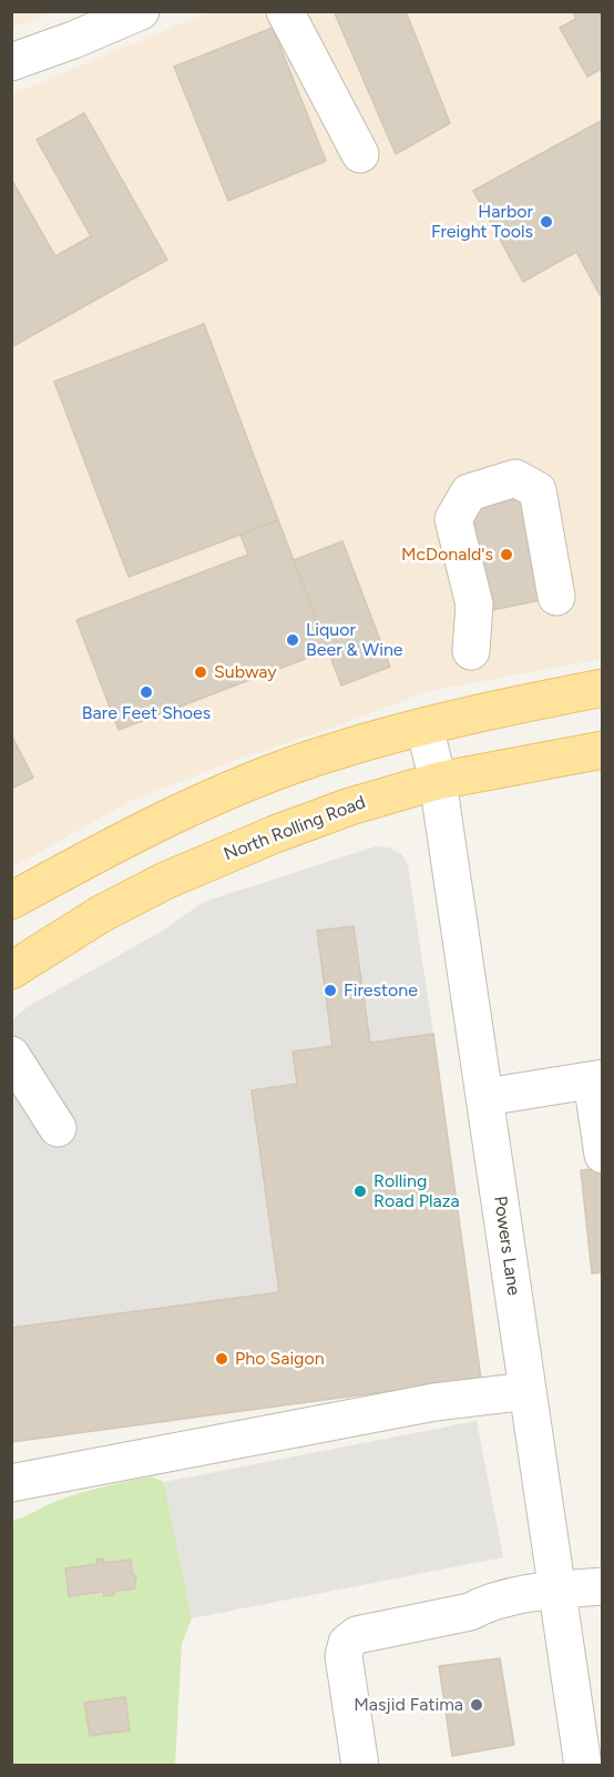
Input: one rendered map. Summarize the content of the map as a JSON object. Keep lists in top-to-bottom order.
{
  "streets": {
    "main road": ["North Rolling Road"],
    "street": ["Powers Lane"]
  },
  "crossings": [
    ["North Rolling Road", "Powers Lane"]
  ],
  "places": [
    "Harbor Freight Tools",
    "McDonald's",
    "Liquor Beer & Wine",
    "Subway",
    "Bare Feet Shoes",
    "Firestone",
    "Rolling Road Plaza",
    "Pho Saigon",
    "Masjid Fatima"
  ]
}
